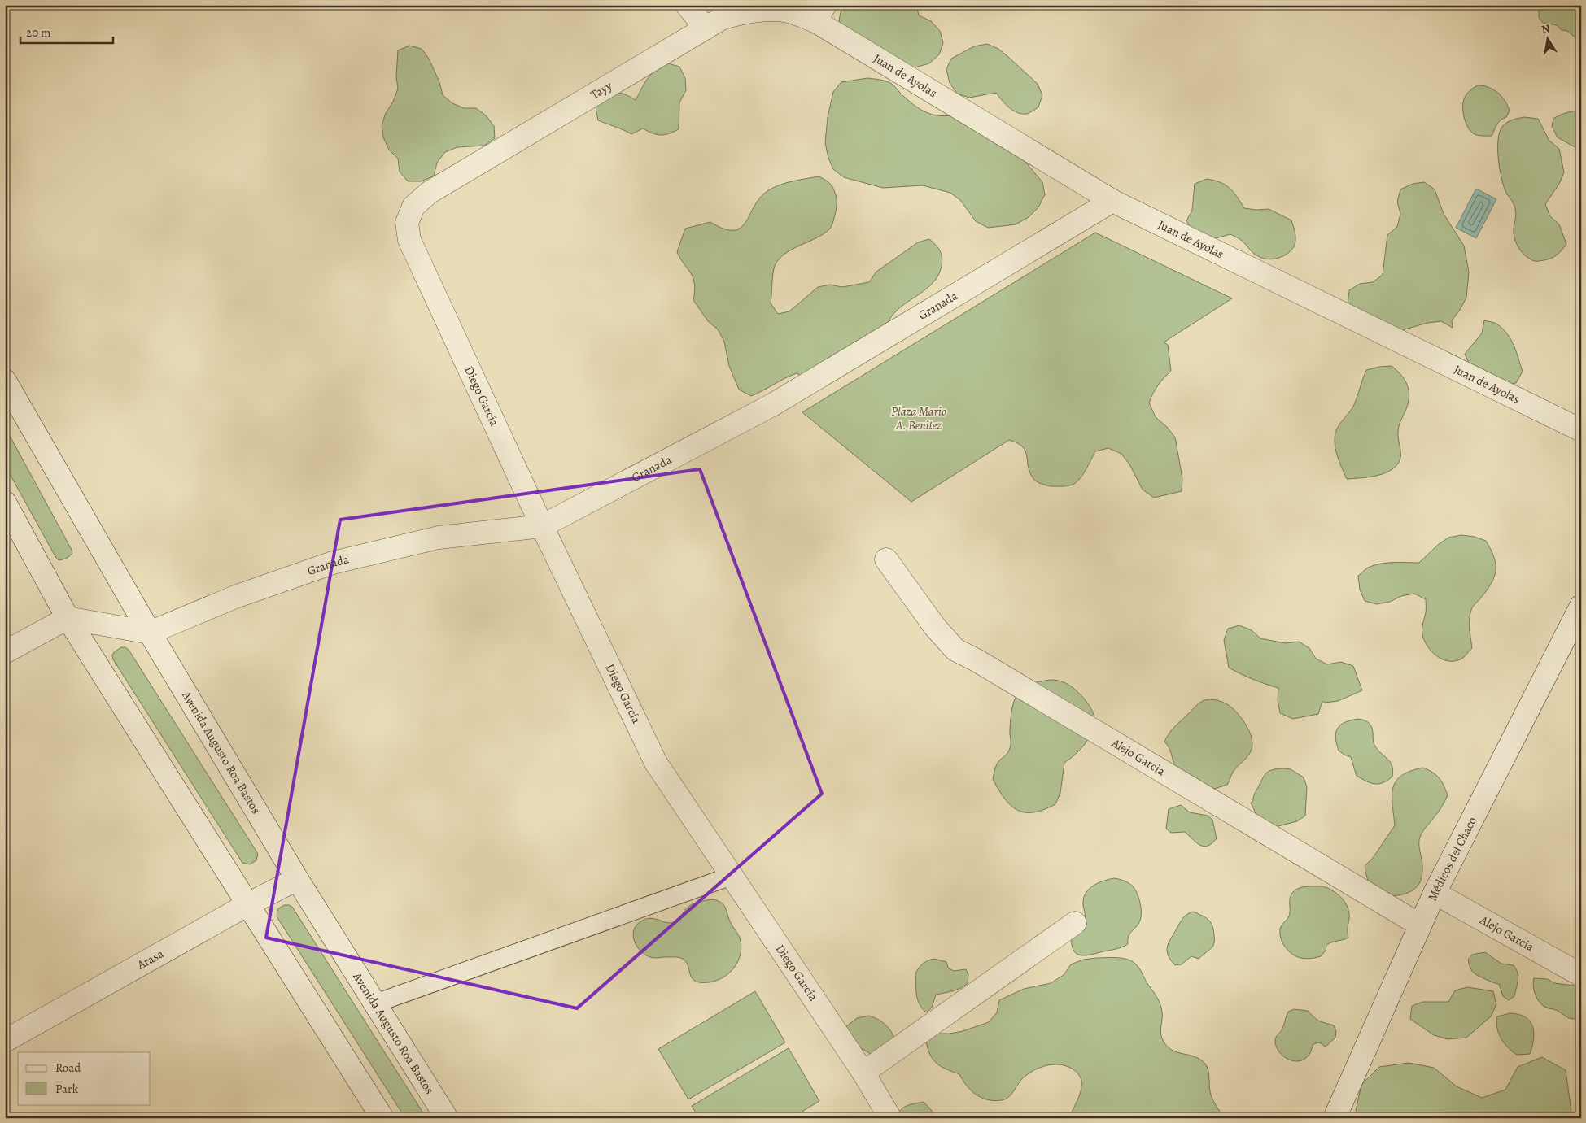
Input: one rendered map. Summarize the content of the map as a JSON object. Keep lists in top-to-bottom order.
{
  "streets": {
    "street": [
      "Juan de Ayolas",
      "Tayy",
      "Granada",
      "Diego García",
      "Avenida Augusto Roa Bastos",
      "Alejo Garcia",
      "Médicos del Chaco",
      "Arasa"
    ]
  },
  "crossings": [
    ["Juan de Ayolas", "Tayy"],
    ["Juan de Ayolas", "Granada"],
    ["Tayy", "Diego García"],
    ["Granada", "Diego García"],
    ["Granada", "Avenida Augusto Roa Bastos"],
    ["Avenida Augusto Roa Bastos", "Arasa"],
    ["Alejo Garcia", "Médicos del Chaco"]
  ],
  "parks": ["Plaza Mario A. Benitez"],
  "legend": ["Road", "Park"],
  "scale_bar": "20 m",
  "north": "top"
}
